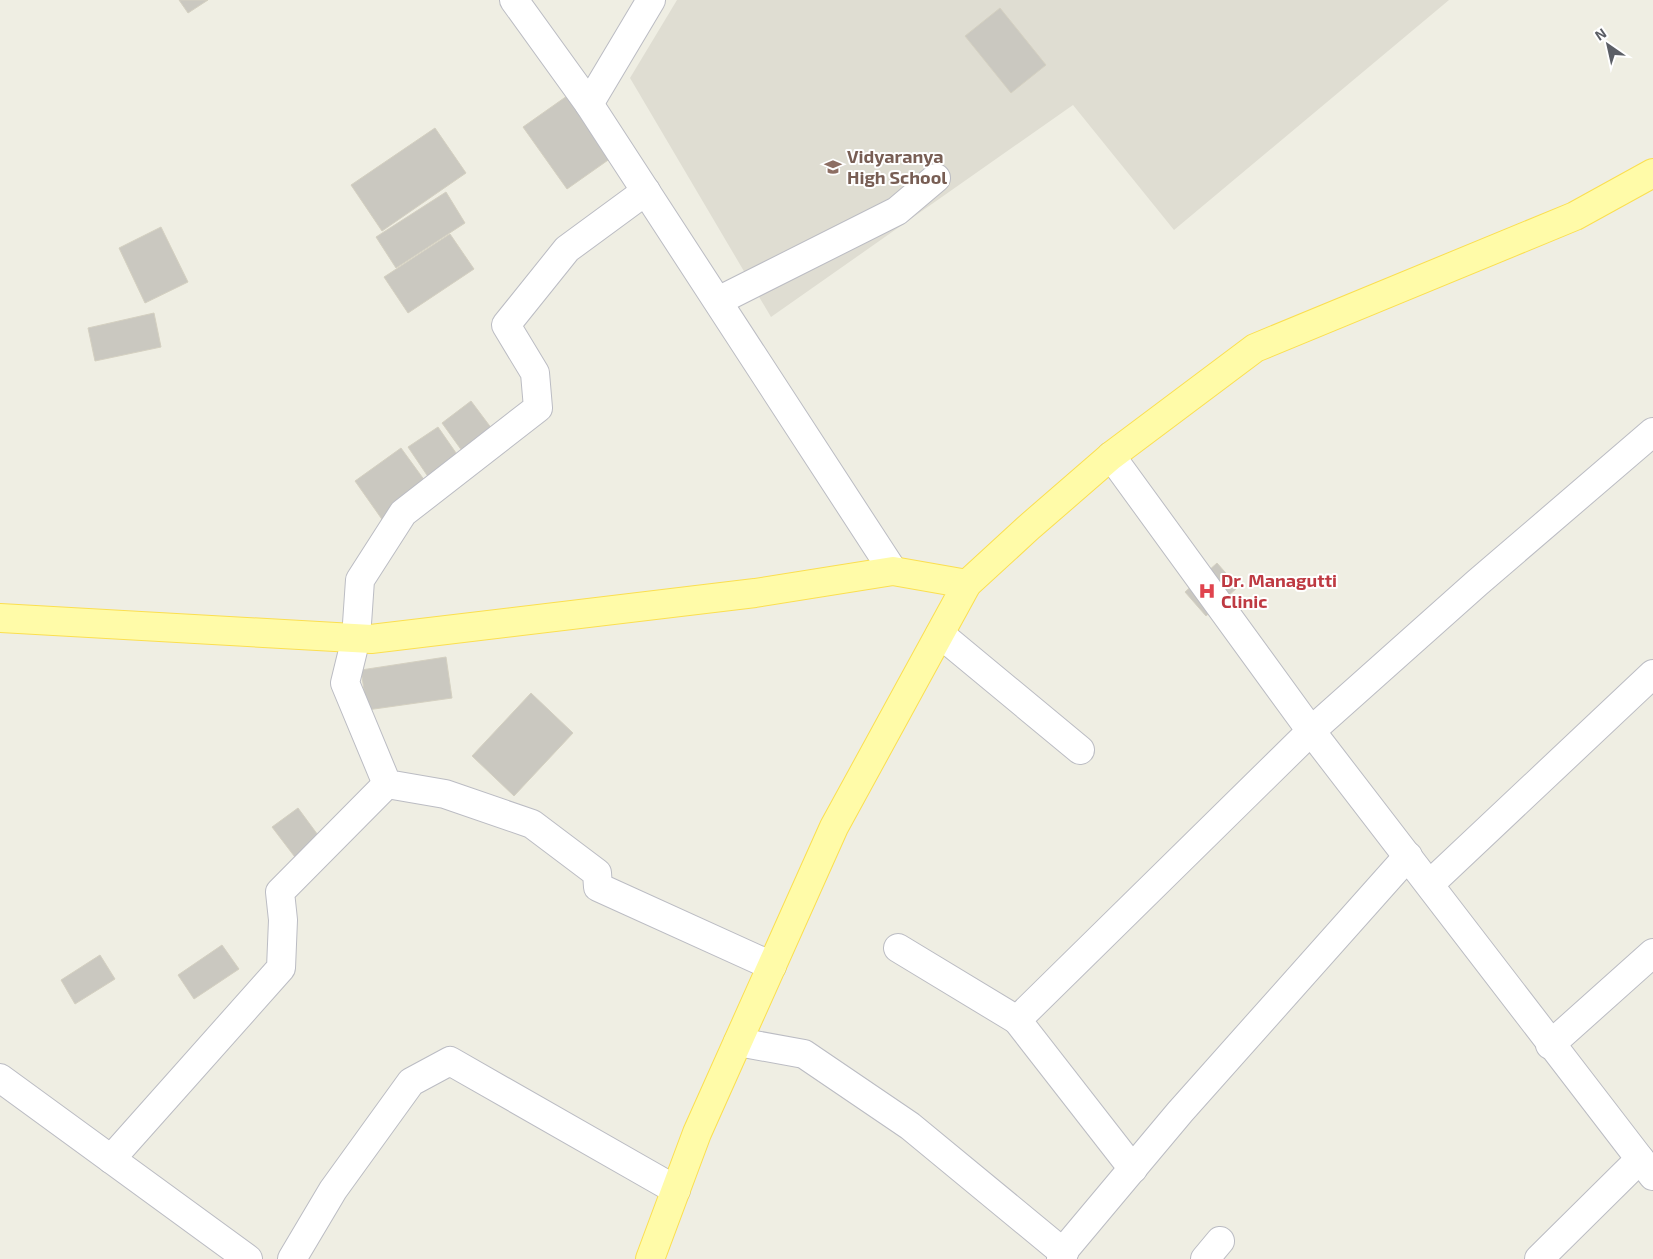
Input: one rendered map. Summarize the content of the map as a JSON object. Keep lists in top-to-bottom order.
{
  "places": {
    "school or university": ["Vidyaranya High School"],
    "hospital": ["Dr. Managutti Clinic"]
  },
  "north": "top left"
}
